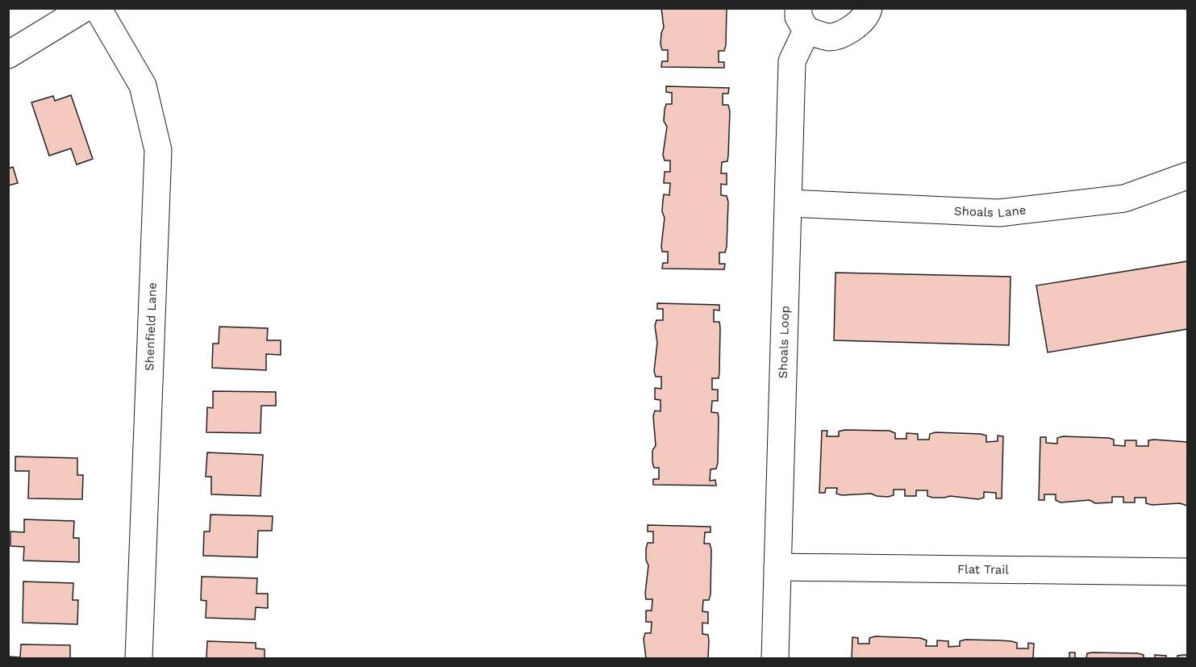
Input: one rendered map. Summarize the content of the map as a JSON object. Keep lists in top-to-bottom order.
{
  "streets": {
    "street": [
      "Shoals Lane",
      "Shenfield Lane",
      "Shoals Loop",
      "Flat Trail"
    ]
  },
  "crossings": [
    ["Shoals Lane", "Shoals Loop"],
    ["Shoals Loop", "Flat Trail"]
  ]
}
